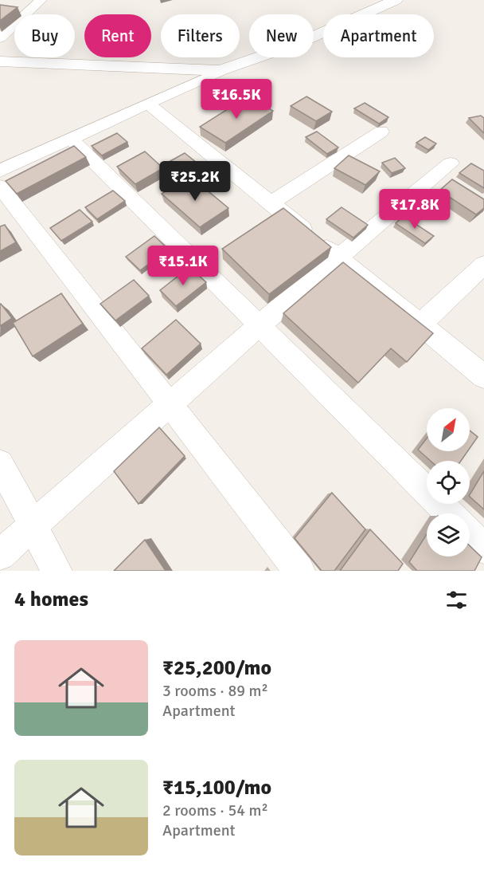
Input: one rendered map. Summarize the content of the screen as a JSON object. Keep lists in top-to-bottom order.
{
  "north": "top right",
  "page": {
    "chip": [
      "Buy",
      "Rent",
      "Filters",
      "New",
      "Apartment"
    ],
    "price": [
      "₹16.5K",
      "₹25.2K",
      "₹17.8K",
      "₹15.1K"
    ],
    "heading": "4 homes",
    "list": [
      {
        "name": "₹25,200/mo",
        "note": "3 rooms · 89 m² · Apartment"
      },
      {
        "name": "₹15,100/mo",
        "note": "2 rooms · 54 m² · Apartment"
      }
    ]
  }
}
